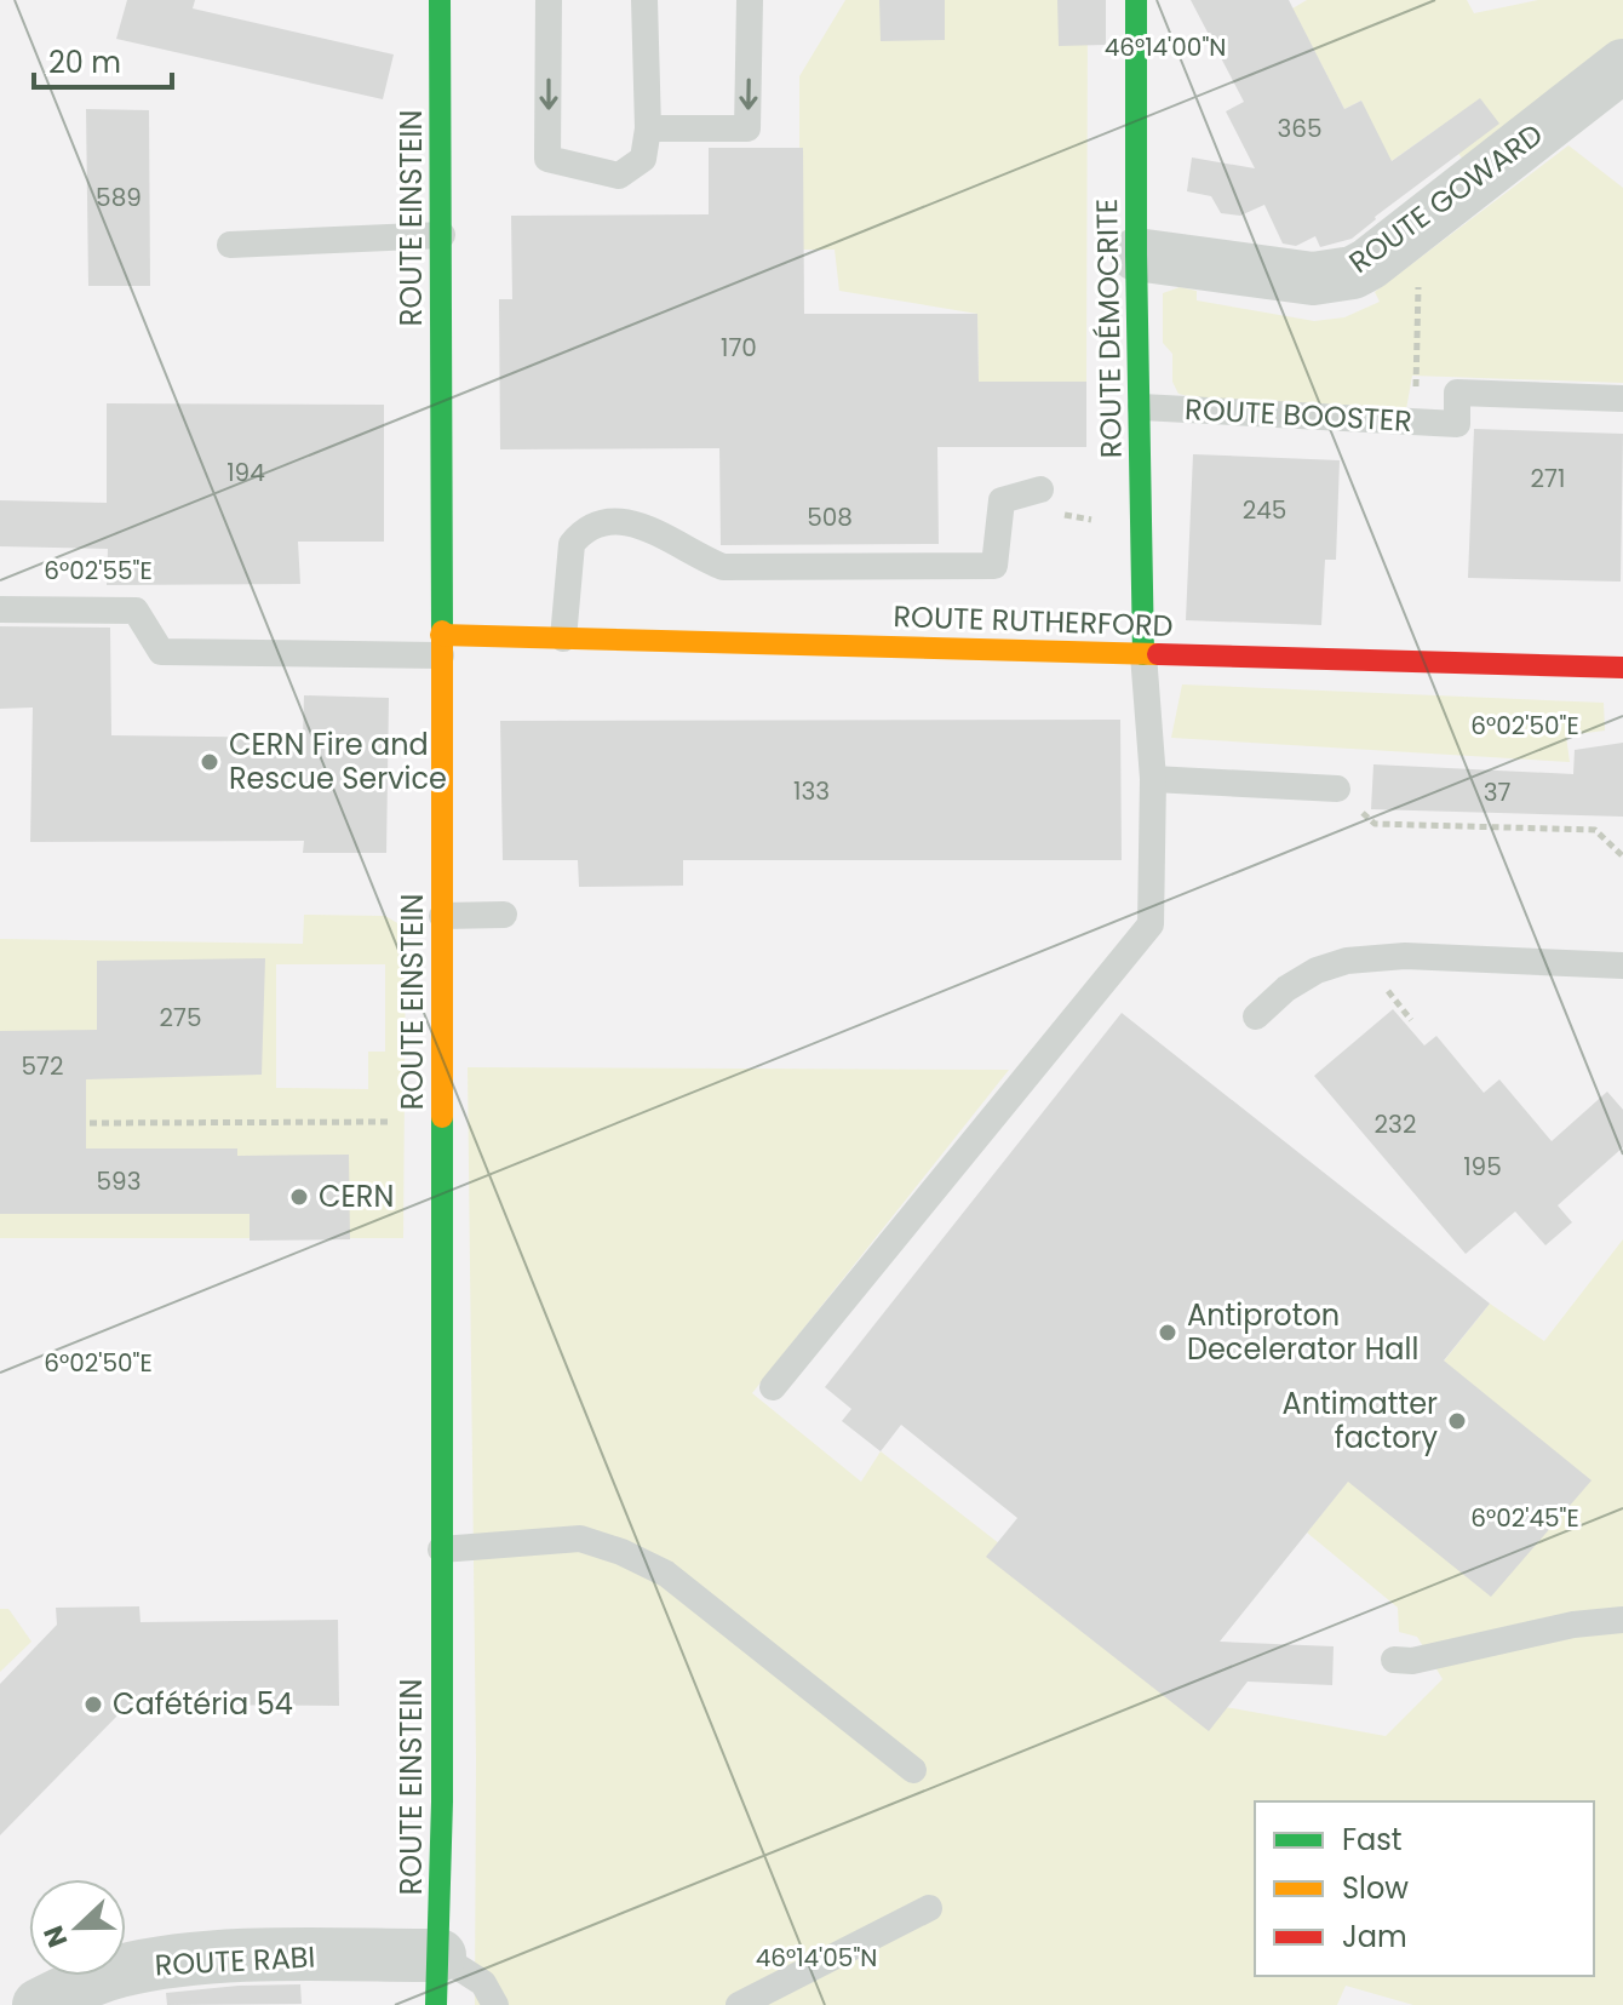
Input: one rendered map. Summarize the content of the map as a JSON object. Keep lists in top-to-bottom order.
{
  "streets": {
    "street": [
      "ROUTE GOWARD",
      "ROUTE EINSTEIN",
      "ROUTE DÉMOCRITE",
      "ROUTE RUTHERFORD",
      "ROUTE RABI"
    ],
    "lane": ["ROUTE BOOSTER"]
  },
  "crossings": [
    ["ROUTE GOWARD", "ROUTE DÉMOCRITE"],
    ["ROUTE EINSTEIN", "ROUTE RUTHERFORD"],
    ["ROUTE EINSTEIN", "ROUTE RABI"],
    ["ROUTE DÉMOCRITE", "ROUTE BOOSTER"],
    ["ROUTE DÉMOCRITE", "ROUTE RUTHERFORD"]
  ],
  "places": [
    "CERN Fire and Rescue Service",
    "CERN",
    "Antiproton Decelerator Hall",
    "Antimatter factory",
    "Cafétéria 54"
  ],
  "house_numbers": [
    "365",
    "589",
    "170",
    "194",
    "271",
    "245",
    "508",
    "133",
    "37",
    "275",
    "572",
    "232",
    "195",
    "593"
  ],
  "legend": ["Fast", "Slow", "Jam"],
  "scale_bar": "20 m",
  "north": "left",
  "coordinates": [
    "46°14'00\"N",
    "6°02'55\"E",
    "6°02'50\"E",
    "6°02'45\"E",
    "46°14'05\"N"
  ]
}
